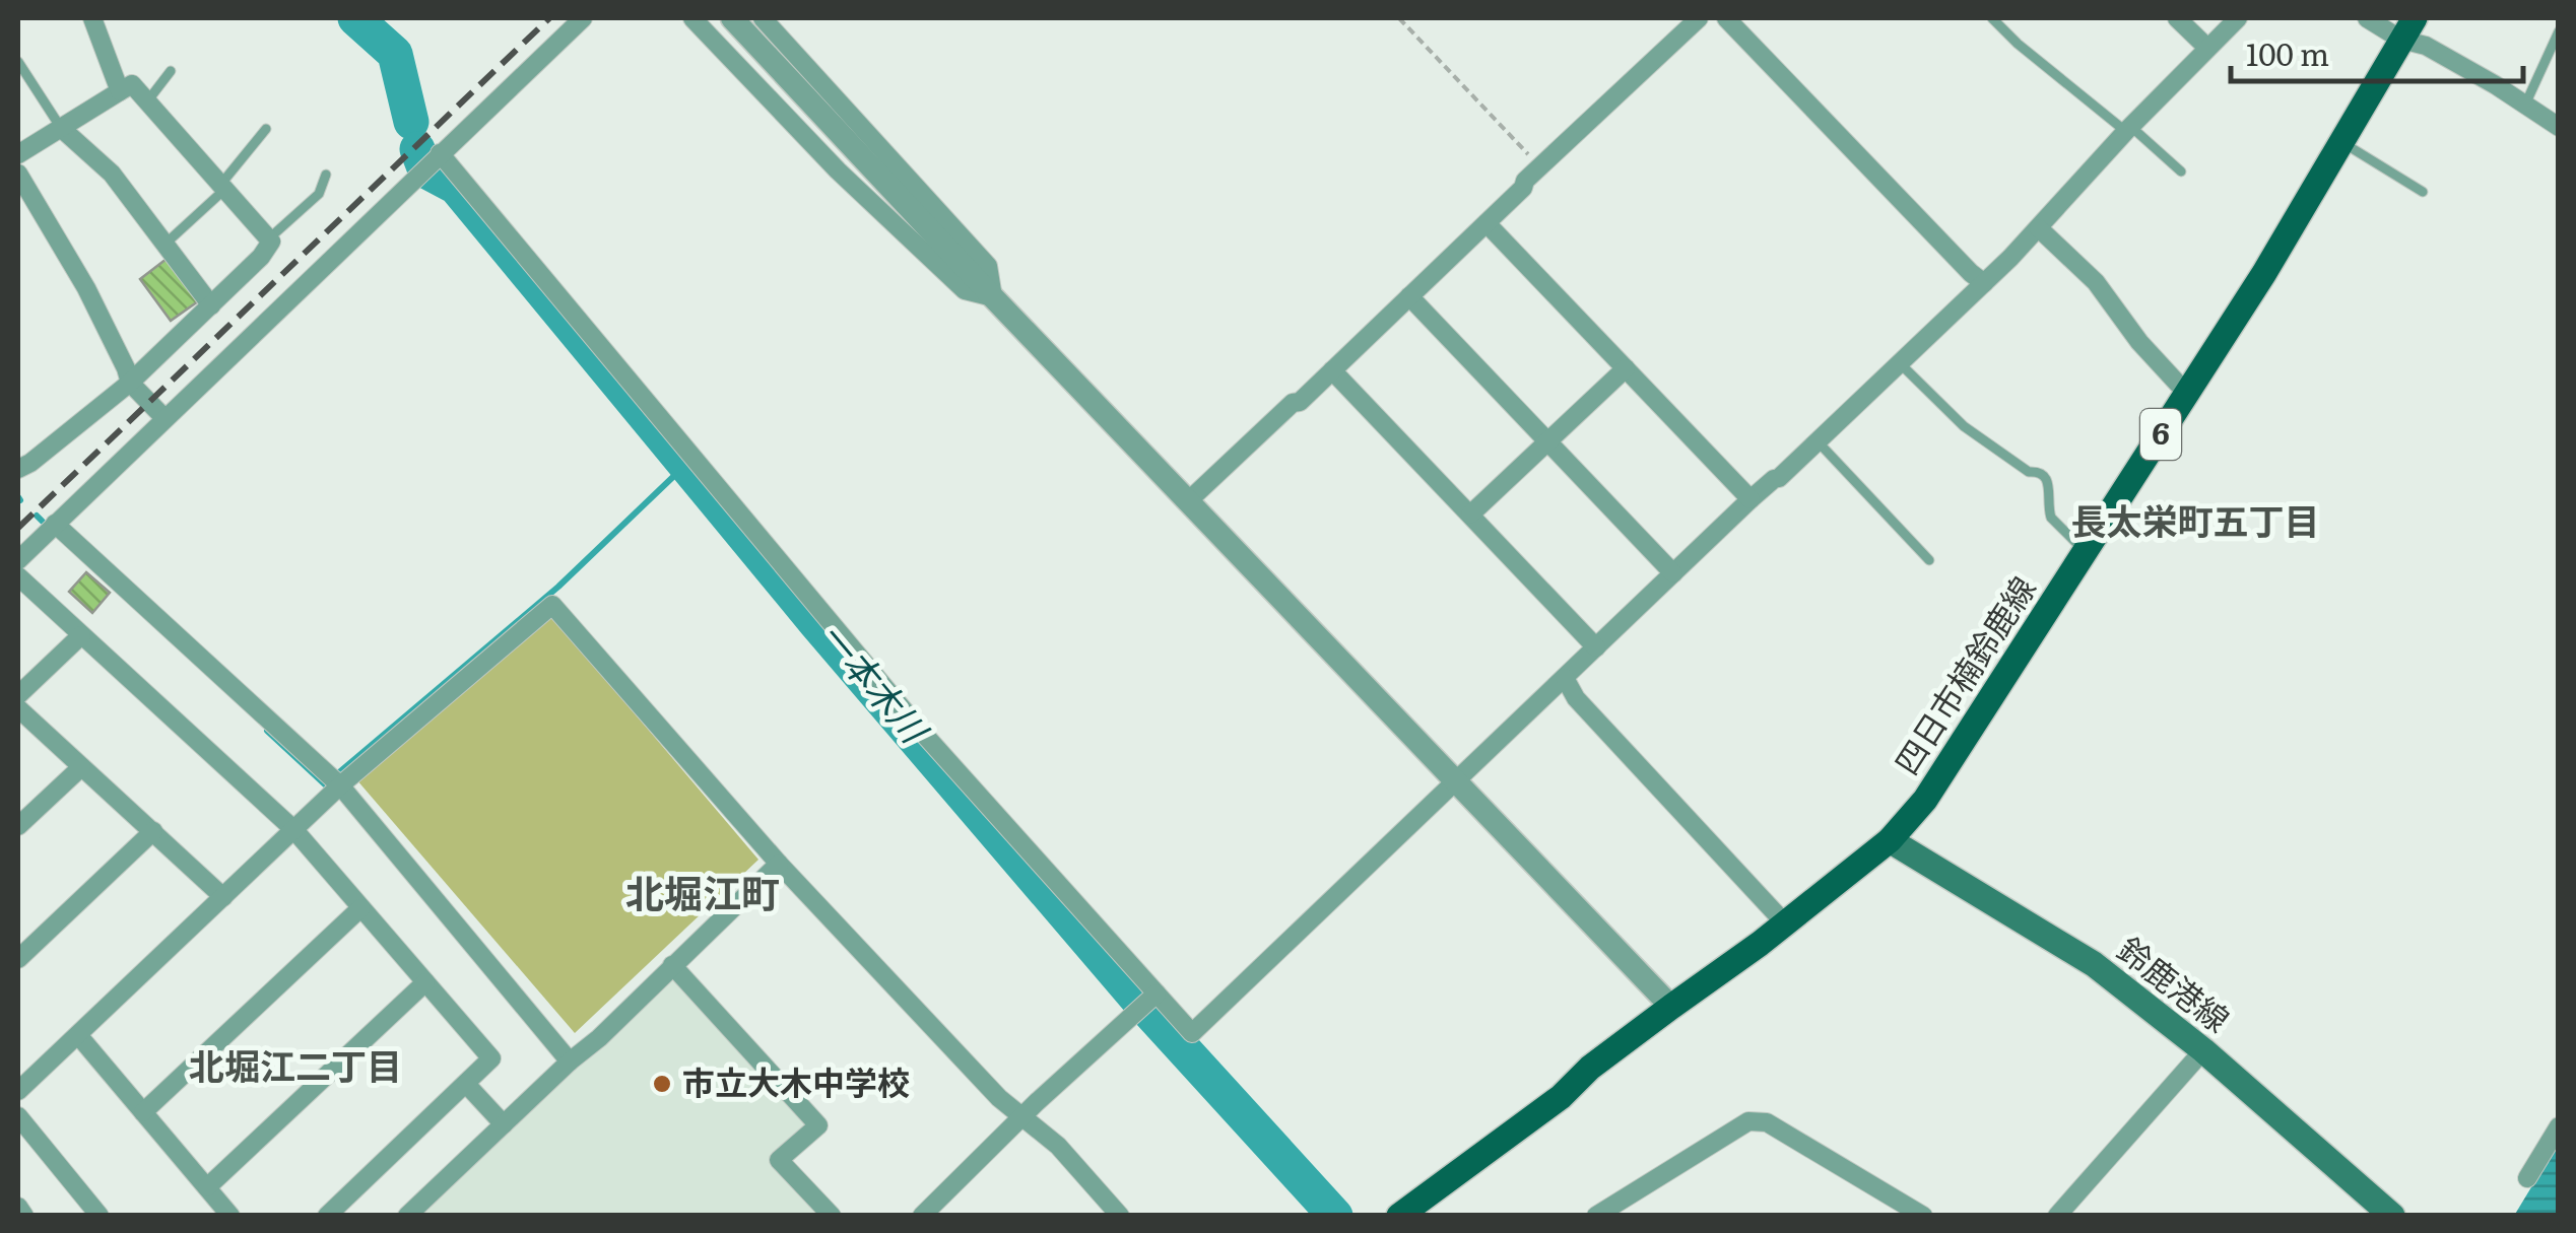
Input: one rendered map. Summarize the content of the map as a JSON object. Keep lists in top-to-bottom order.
{
  "streets": {
    "main road": ["6", "四日市楠鈴鹿線", "鈴鹿港線"]
  },
  "crossings": [
    ["四日市楠鈴鹿線", "鈴鹿港線"]
  ],
  "districts": ["長太栄町五丁目", "北堀江町", "北堀江二丁目"],
  "water": ["一本木川"],
  "places": ["市立大木中学校"],
  "scale_bar": "100 m"
}
